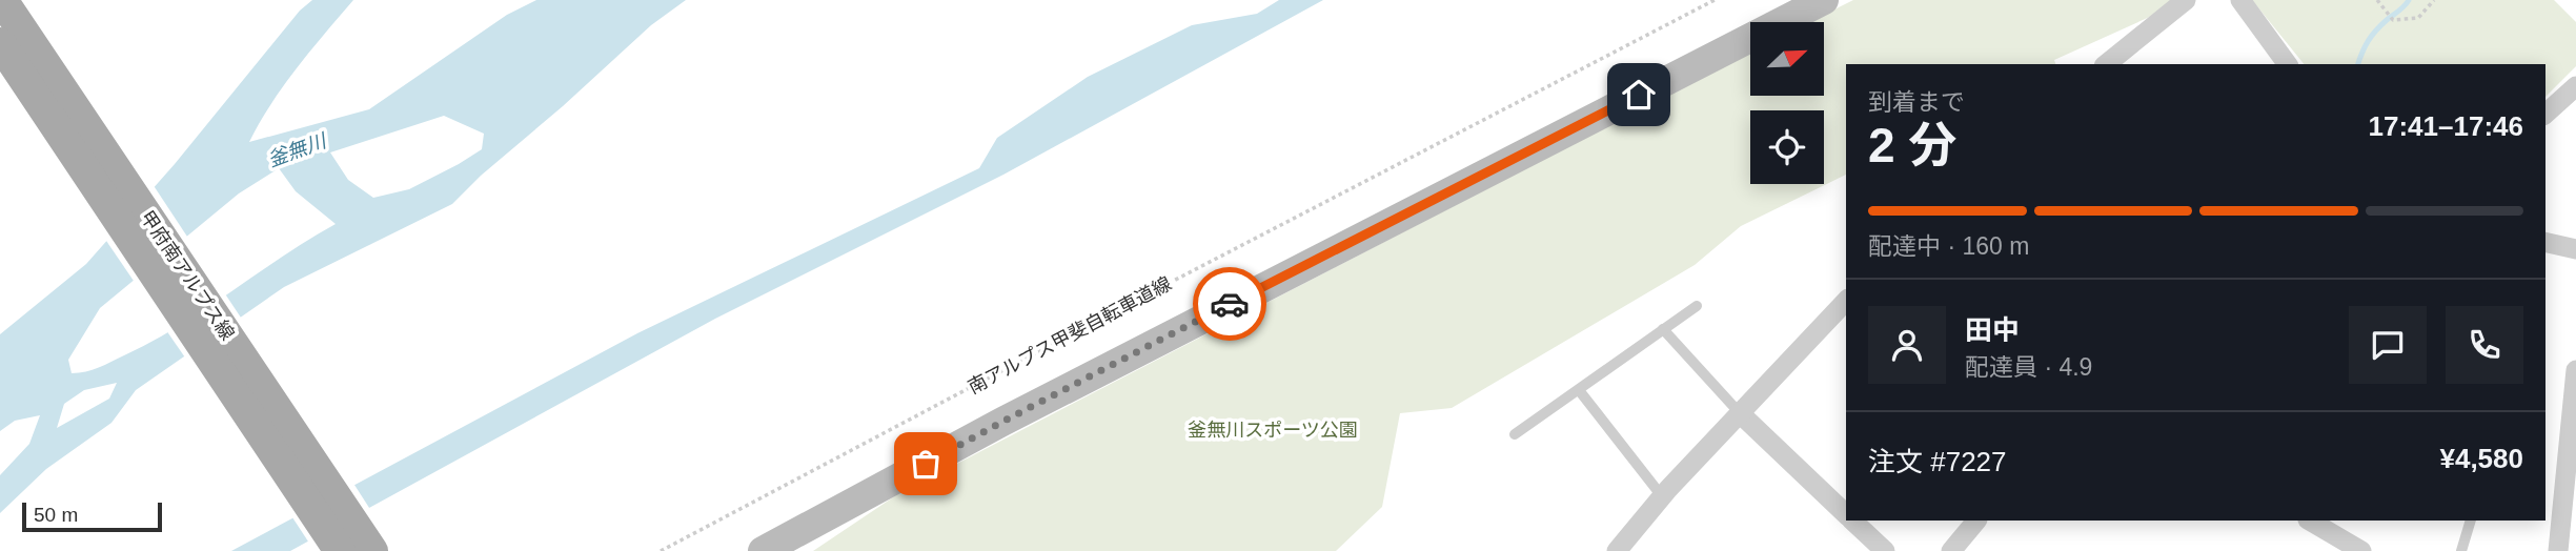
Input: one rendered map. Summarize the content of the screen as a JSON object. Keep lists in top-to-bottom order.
{
  "streets": {
    "main road": ["甲府南アルプス線"],
    "path": ["南アルプス甲斐自転車道線"]
  },
  "water": ["釜無川"],
  "parks": ["釜無川スポーツ公園"],
  "scale_bar": "50 m",
  "north": "top right",
  "page": {
    "heading": ["2 分", "到着まで", "17:41–17:46"],
    "panel": [
      "田中",
      "配達員 · 4.9",
      "注文 #7227",
      "¥4,580"
    ],
    "bar": "配達中 · 160 m",
    "scale": "50 m"
  }
}
